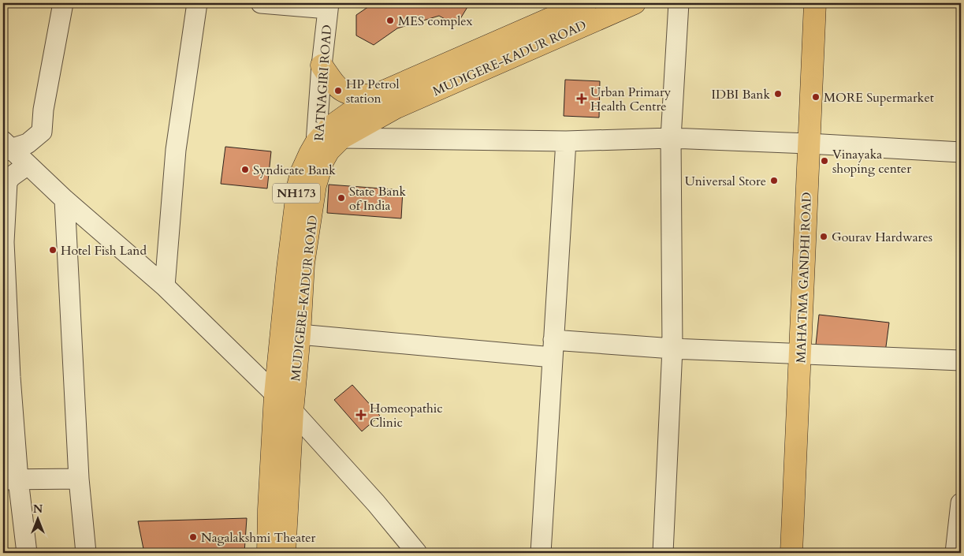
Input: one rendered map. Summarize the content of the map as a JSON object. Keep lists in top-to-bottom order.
{
  "streets": {
    "main road": ["MUDIGERE-KADUR ROAD", "NH173", "MAHATMA GANDHI ROAD"],
    "street": ["RATNAGIRI ROAD"]
  },
  "crossings": [
    ["MUDIGERE-KADUR ROAD", "RATNAGIRI ROAD"]
  ],
  "places": {
    "other": [
      "MES complex",
      "HP Petrol station",
      "IDBI Bank",
      "MORE Supermarket",
      "Vinayaka shoping center",
      "Syndicate Bank",
      "Universal Store",
      "State Bank of India",
      "Gourav Hardwares",
      "Hotel Fish Land",
      "Nagalakshmi Theater"
    ],
    "health": ["Urban Primary Health Centre", "Homeopathic Clinic"]
  },
  "north": "top"
}
